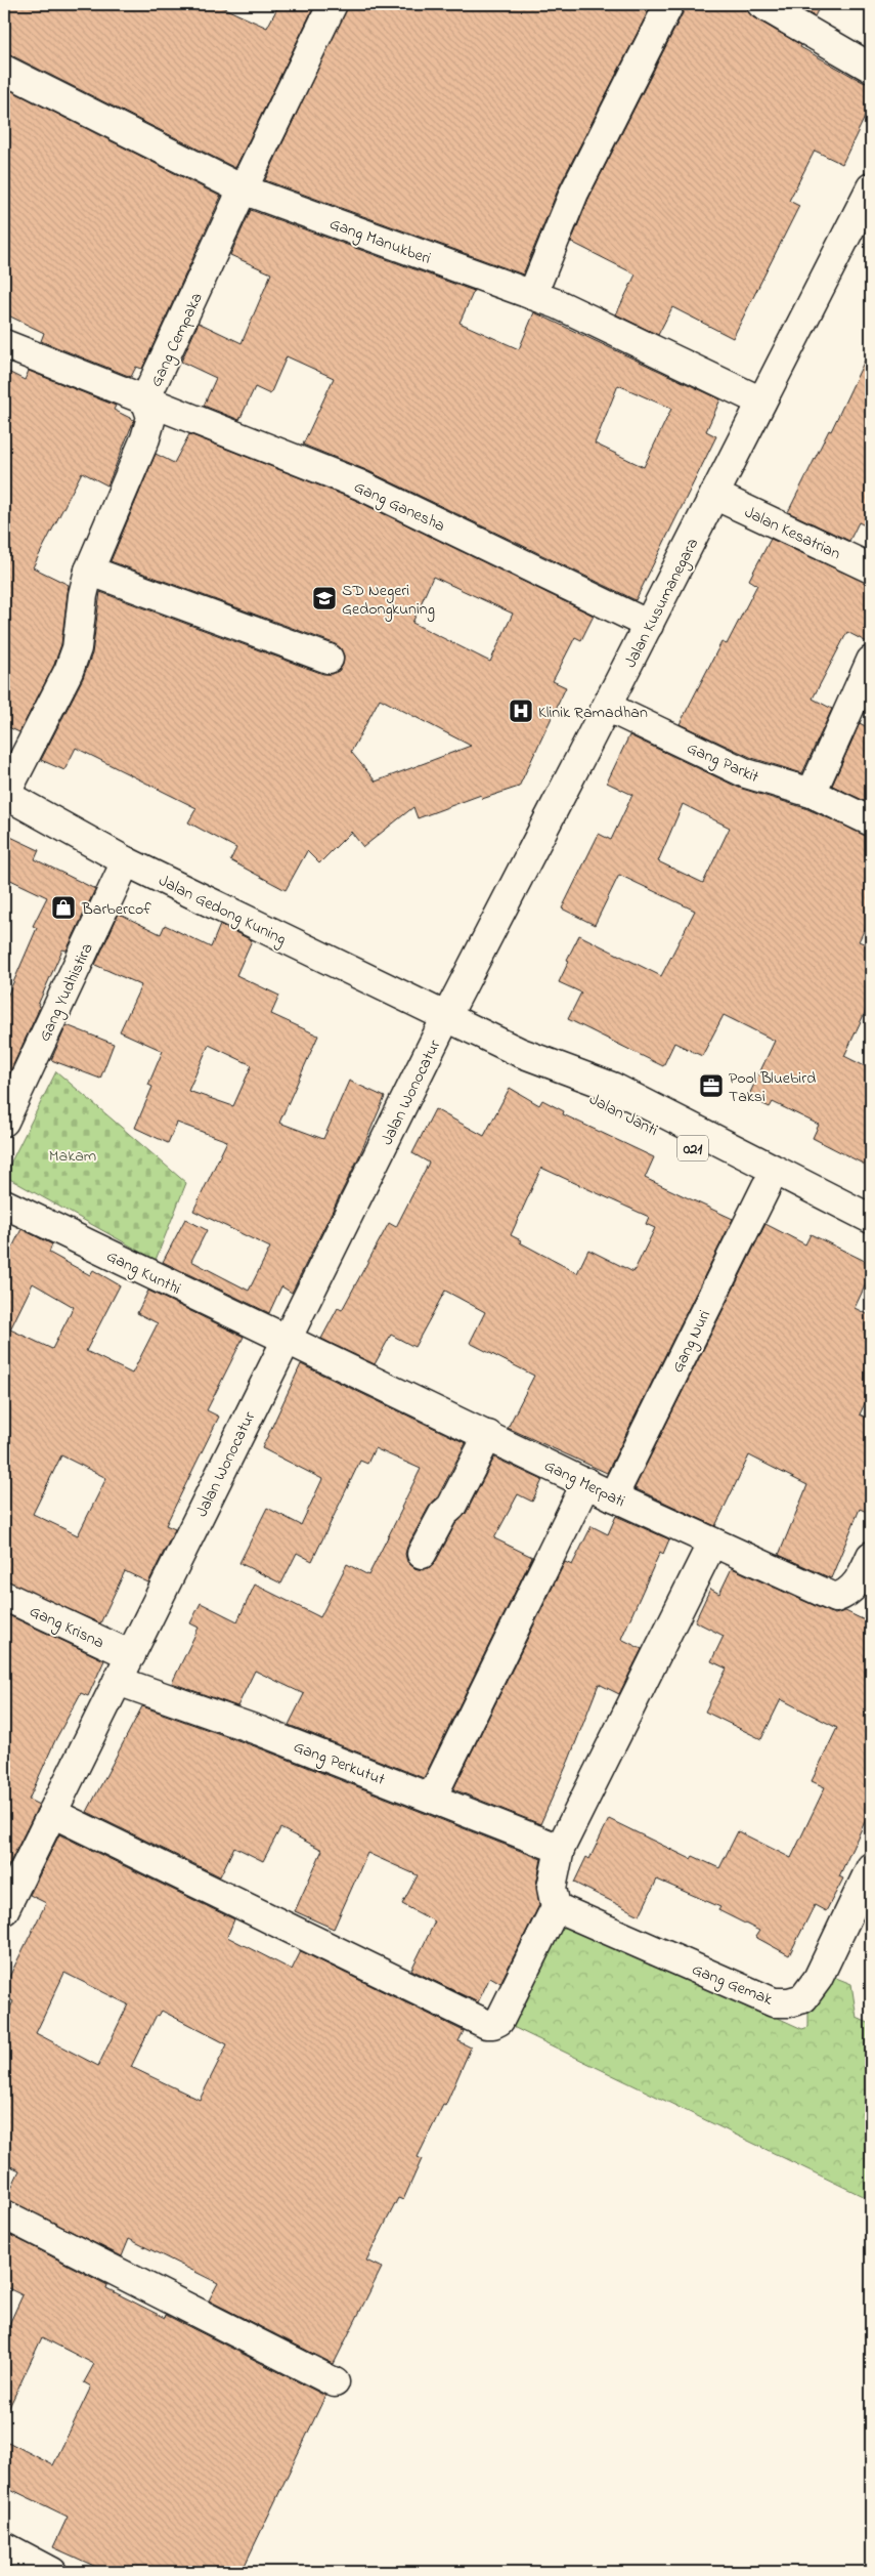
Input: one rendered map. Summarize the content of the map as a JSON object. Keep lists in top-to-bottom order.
{
  "streets": {
    "street": [
      "Gang Manukberi",
      "Gang Cempaka",
      "Gang Ganesha",
      "Jalan Kesatrian",
      "Jalan Kusumanegara",
      "Gang Parkit",
      "Jalan Gedong Kuning",
      "Gang Yudhistira",
      "Jalan Wonocatur",
      "Jalan Janti",
      "021",
      "Gang Kunthi",
      "Gang Nuri",
      "Gang Merpati",
      "Gang Krisna",
      "Gang Perkutut",
      "Gang Gemak"
    ]
  },
  "crossings": [
    ["Gang Manukberi", "Gang Cempaka"],
    ["Gang Manukberi", "Jalan Kusumanegara"],
    ["Gang Cempaka", "Gang Ganesha"],
    ["Gang Cempaka", "Jalan Gedong Kuning"],
    ["Gang Ganesha", "Jalan Kusumanegara"],
    ["Jalan Kesatrian", "Jalan Kusumanegara"],
    ["Jalan Kusumanegara", "Gang Parkit"],
    ["Jalan Kusumanegara", "Jalan Gedong Kuning"],
    ["Jalan Kusumanegara", "Jalan Wonocatur"],
    ["Jalan Kusumanegara", "Jalan Janti"],
    ["Jalan Gedong Kuning", "Gang Yudhistira"],
    ["Jalan Gedong Kuning", "Jalan Wonocatur"],
    ["Jalan Gedong Kuning", "Jalan Janti"],
    ["Jalan Wonocatur", "Jalan Janti"],
    ["Jalan Wonocatur", "Gang Kunthi"],
    ["Jalan Wonocatur", "Gang Merpati"],
    ["Jalan Wonocatur", "Gang Krisna"],
    ["Jalan Wonocatur", "Gang Perkutut"],
    ["Jalan Janti", "Gang Nuri"],
    ["Gang Kunthi", "Gang Merpati"],
    ["Gang Nuri", "Gang Merpati"]
  ],
  "parks": ["Makam"],
  "places": {
    "school or university": ["SD Negeri Gedongkuning"],
    "hospital": ["Klinik Ramadhan"],
    "shop": ["Barbercof"],
    "office": ["Pool Bluebird Taksi"]
  }
}
